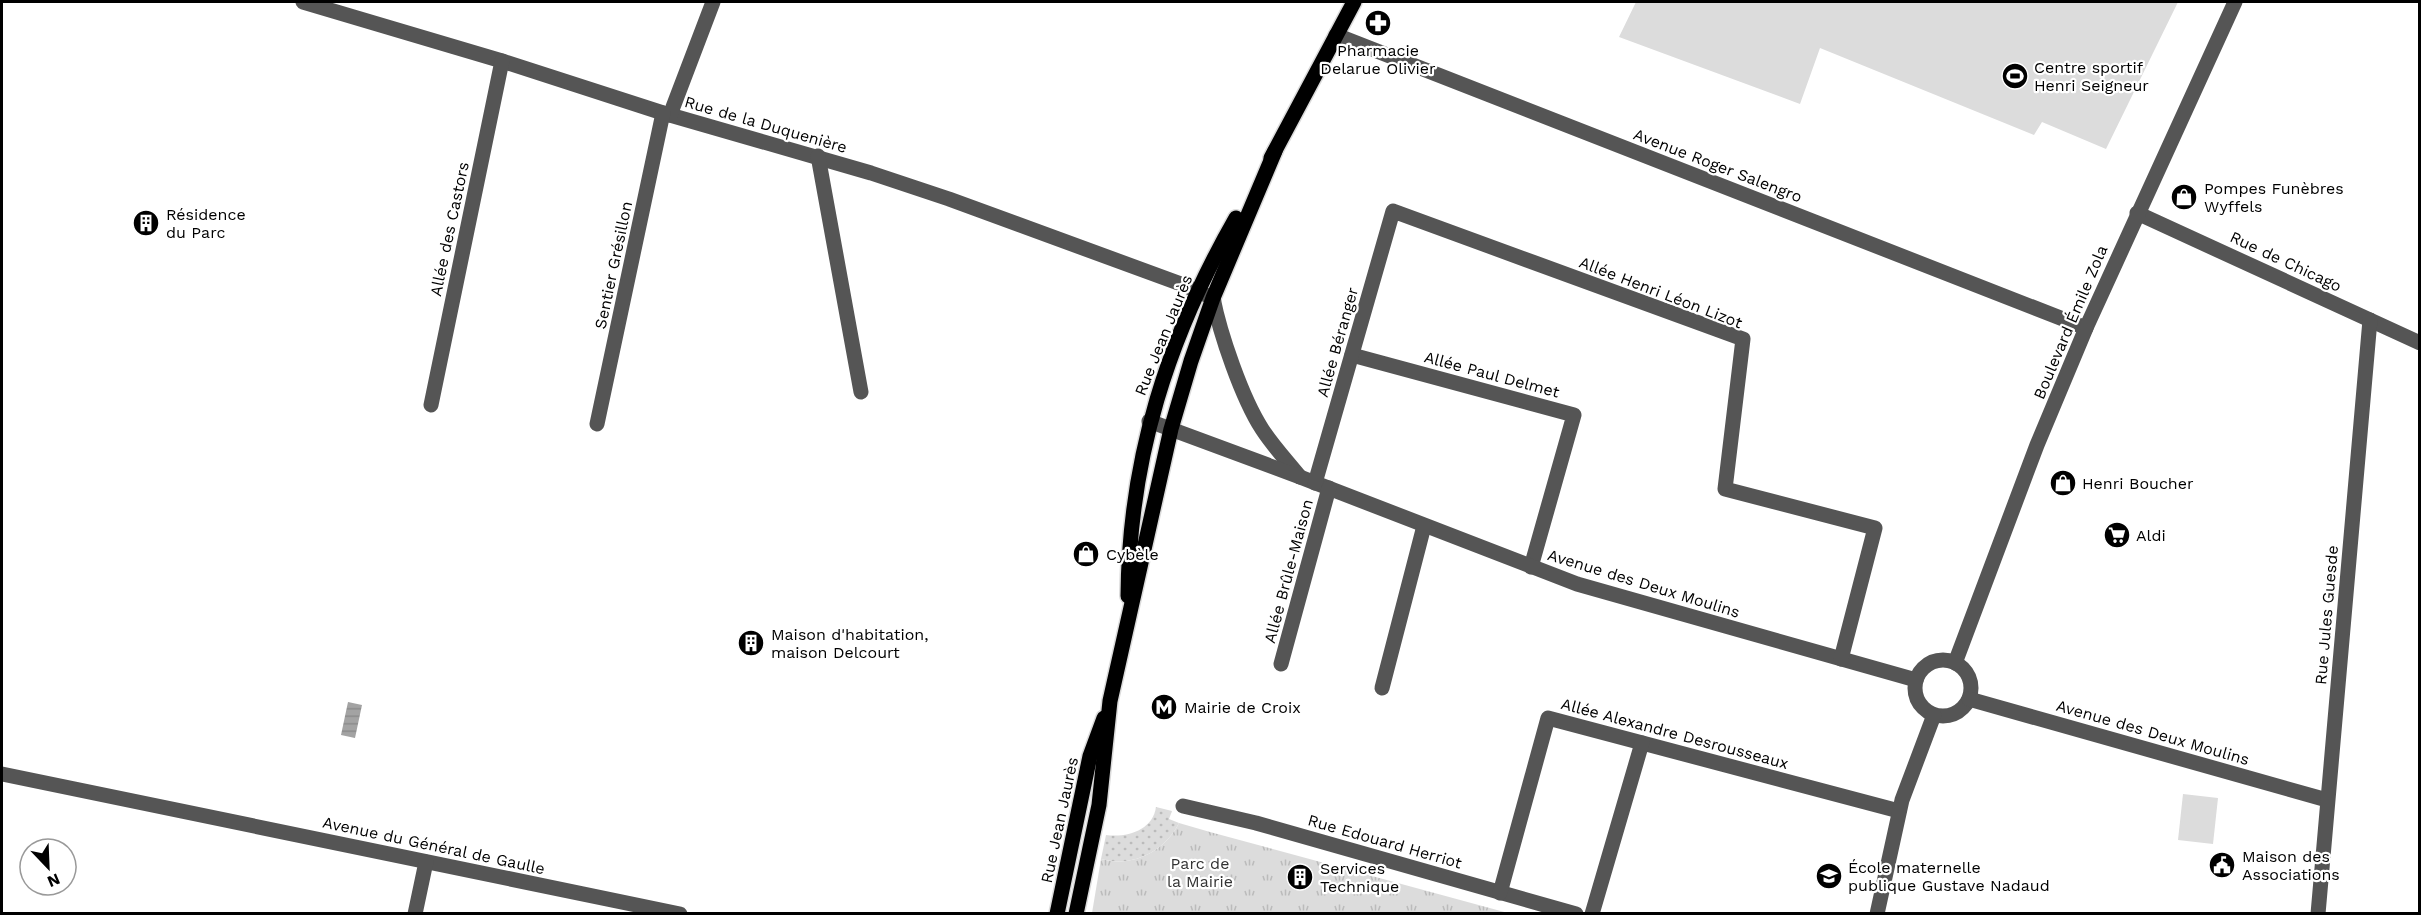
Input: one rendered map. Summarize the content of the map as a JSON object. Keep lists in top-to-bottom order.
{
  "streets": {
    "main road": ["Rue Jean Jaurès"],
    "street": [
      "Rue de la Duquenière",
      "Avenue Roger Salengro",
      "Allée des Castors",
      "Rue de Chicago",
      "Sentier Grésillon",
      "Allée Henri Léon Lizot",
      "Boulevard Émile Zola",
      "Allée Béranger",
      "Allée Paul Delmet",
      "Allée Brûle-Maison",
      "Avenue des Deux Moulins",
      "Rue Jules Guesde",
      "Allée Alexandre Desrousseaux",
      "Rue Edouard Herriot",
      "Avenue du Général de Gaulle"
    ]
  },
  "crossings": [
    ["Rue de la Duquenière", "Allée des Castors"],
    ["Rue de la Duquenière", "Sentier Grésillon"],
    ["Rue de la Duquenière", "Rue Jean Jaurès"],
    ["Rue de la Duquenière", "Avenue des Deux Moulins"],
    ["Avenue Roger Salengro", "Boulevard Émile Zola"],
    ["Avenue Roger Salengro", "Rue Jean Jaurès"],
    ["Rue de Chicago", "Boulevard Émile Zola"],
    ["Rue de Chicago", "Rue Jules Guesde"],
    ["Allée Henri Léon Lizot", "Allée Béranger"],
    ["Allée Henri Léon Lizot", "Avenue des Deux Moulins"],
    ["Boulevard Émile Zola", "Avenue des Deux Moulins"],
    ["Rue Jean Jaurès", "Avenue des Deux Moulins"],
    ["Allée Béranger", "Allée Paul Delmet"],
    ["Allée Béranger", "Allée Brûle-Maison"],
    ["Allée Béranger", "Avenue des Deux Moulins"],
    ["Allée Paul Delmet", "Avenue des Deux Moulins"],
    ["Allée Brûle-Maison", "Avenue des Deux Moulins"],
    ["Avenue des Deux Moulins", "Rue Jules Guesde"],
    ["Allée Alexandre Desrousseaux", "Rue Edouard Herriot"]
  ],
  "parks": ["Parc de la Mairie"],
  "places": {
    "pharmacy": ["Pharmacie Delarue Olivier"],
    "sports": ["Centre sportif Henri Seigneur"],
    "shop": ["Pompes Funèbres Wyffels", "Henri Boucher", "Cybèle"],
    "building": ["Résidence du Parc", "Maison d'habitation, maison Delcourt", "Services Technique"],
    "supermarket": ["Aldi"],
    "metro station": ["Mairie de Croix"],
    "public building": ["Maison des Associations"],
    "school or university": ["École maternelle publique Gustave Nadaud"]
  },
  "north": "bottom right"
}
